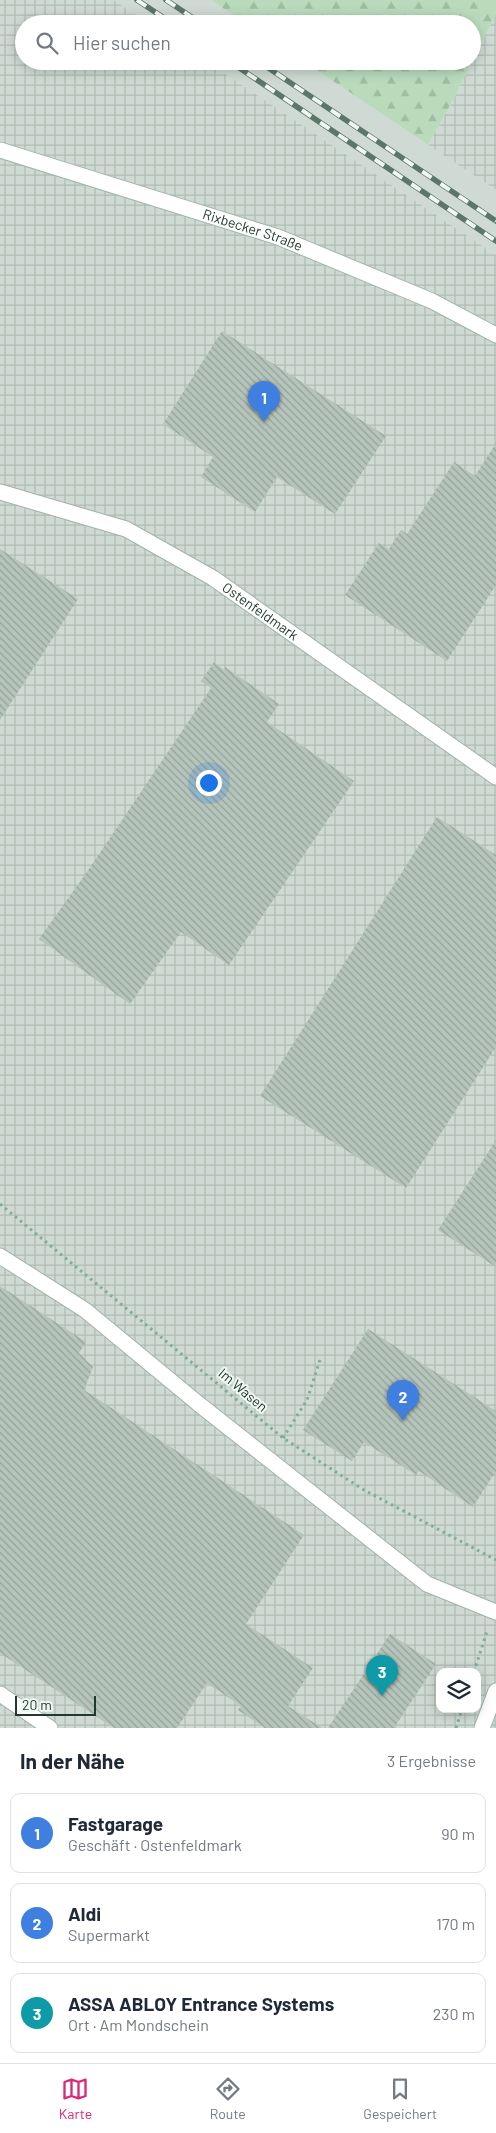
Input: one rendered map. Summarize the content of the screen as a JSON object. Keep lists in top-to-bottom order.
{
  "streets": {
    "street": ["Rixbecker Straße", "Ostenfeldmark"],
    "path": ["Im Wasen"]
  },
  "scale_bar": "20 m",
  "page": {
    "search": "Hier suchen",
    "pins": ["1", "2", "3"],
    "scale": "20 m",
    "heading": ["In der Nähe", "3 Ergebnisse"],
    "list": [
      {
        "mark": "1",
        "name": "Fastgarage",
        "note": "Geschäft · Ostenfeldmark",
        "value": "90 m"
      },
      {
        "mark": "2",
        "name": "Aldi",
        "note": "Supermarkt",
        "value": "170 m"
      },
      {
        "mark": "3",
        "name": "ASSA ABLOY Entrance Systems",
        "note": "Ort · Am Mondschein",
        "value": "230 m"
      }
    ],
    "nav": ["Karte", "Route", "Gespeichert"]
  }
}
